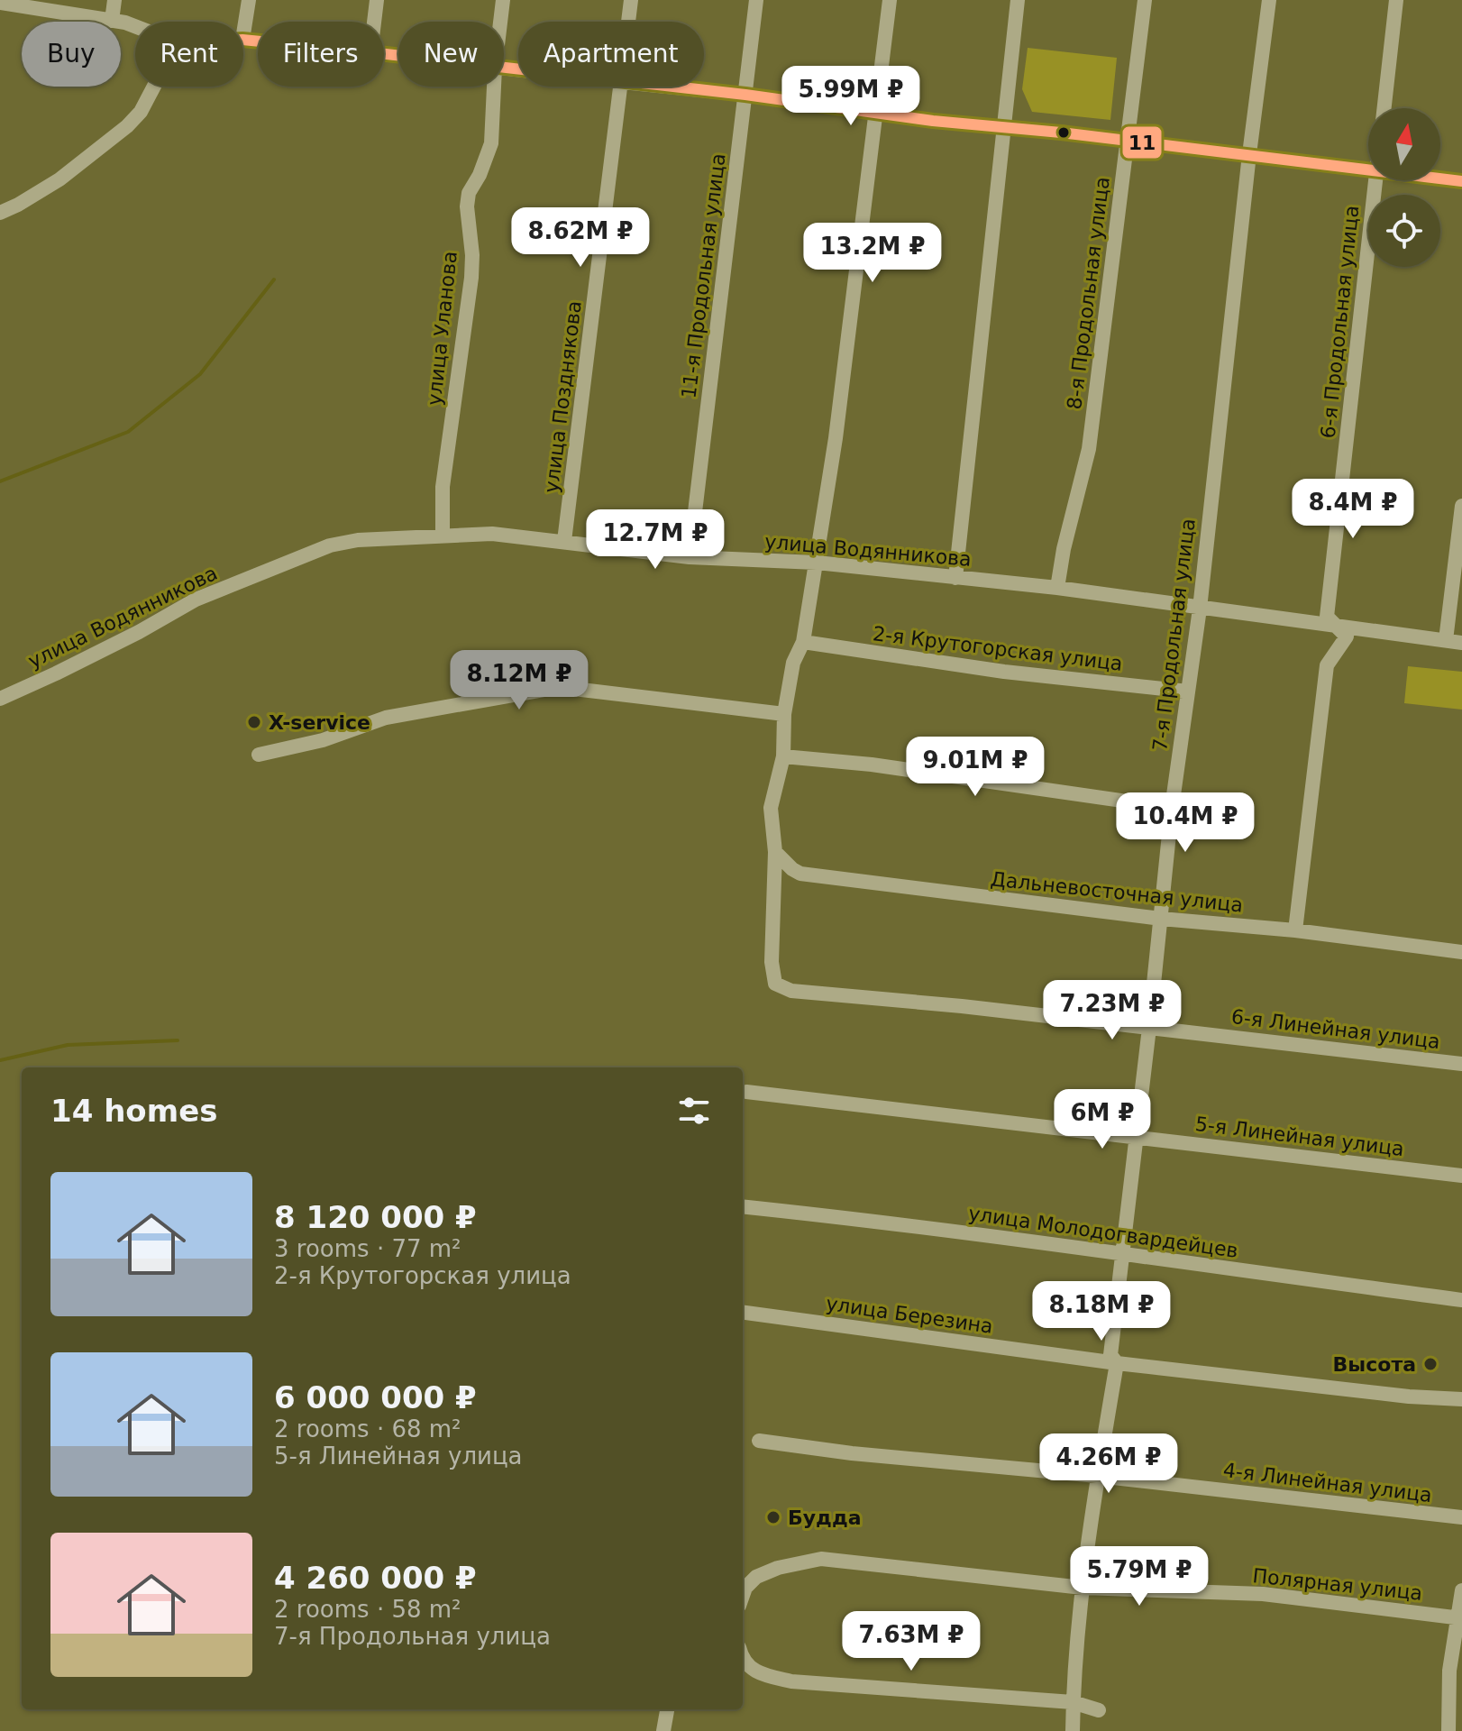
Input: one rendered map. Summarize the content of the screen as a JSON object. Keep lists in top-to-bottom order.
{
  "streets": {
    "street": [
      "11-я Продольная улица",
      "8-я Продольная улица",
      "6-я Продольная улица",
      "улица Уланова",
      "улица Позднякова",
      "улица Водянникова",
      "7-я Продольная улица",
      "2-я Крутогорская улица",
      "Дальневосточная улица",
      "6-я Линейная улица",
      "5-я Линейная улица",
      "улица Молодогвардейцев",
      "улица Березина",
      "4-я Линейная улица",
      "Полярная улица"
    ]
  },
  "crossings": [
    ["11-я Продольная улица", "улица Водянникова"],
    ["8-я Продольная улица", "улица Водянникова"],
    ["6-я Продольная улица", "улица Водянникова"],
    ["6-я Продольная улица", "Дальневосточная улица"],
    ["улица Уланова", "улица Водянникова"],
    ["улица Позднякова", "улица Водянникова"],
    ["улица Водянникова", "7-я Продольная улица"],
    ["7-я Продольная улица", "2-я Крутогорская улица"],
    ["7-я Продольная улица", "Дальневосточная улица"],
    ["7-я Продольная улица", "6-я Линейная улица"],
    ["7-я Продольная улица", "5-я Линейная улица"],
    ["7-я Продольная улица", "улица Молодогвардейцев"],
    ["7-я Продольная улица", "улица Березина"],
    ["7-я Продольная улица", "4-я Линейная улица"],
    ["7-я Продольная улица", "Полярная улица"],
    ["Дальневосточная улица", "6-я Линейная улица"]
  ],
  "places": ["X-service", "Высота", "Будда"],
  "lines": ["transit line 11"],
  "north": "top",
  "page": {
    "chip": [
      "Buy",
      "Rent",
      "Filters",
      "New",
      "Apartment"
    ],
    "price": [
      "5.99M ₽",
      "8.62M ₽",
      "13.2M ₽",
      "8.4M ₽",
      "12.7M ₽",
      "8.12M ₽",
      "9.01M ₽",
      "10.4M ₽",
      "7.23M ₽",
      "6M ₽",
      "8.18M ₽",
      "4.26M ₽",
      "5.79M ₽",
      "7.63M ₽"
    ],
    "heading": "14 homes",
    "list": [
      {
        "name": "8 120 000 ₽",
        "note": "3 rooms · 77 m² · 2-я Крутогорская улица"
      },
      {
        "name": "6 000 000 ₽",
        "note": "2 rooms · 68 m² · 5-я Линейная улица"
      },
      {
        "name": "4 260 000 ₽",
        "note": "2 rooms · 58 m² · 7-я Продольная улица"
      }
    ]
  }
}
